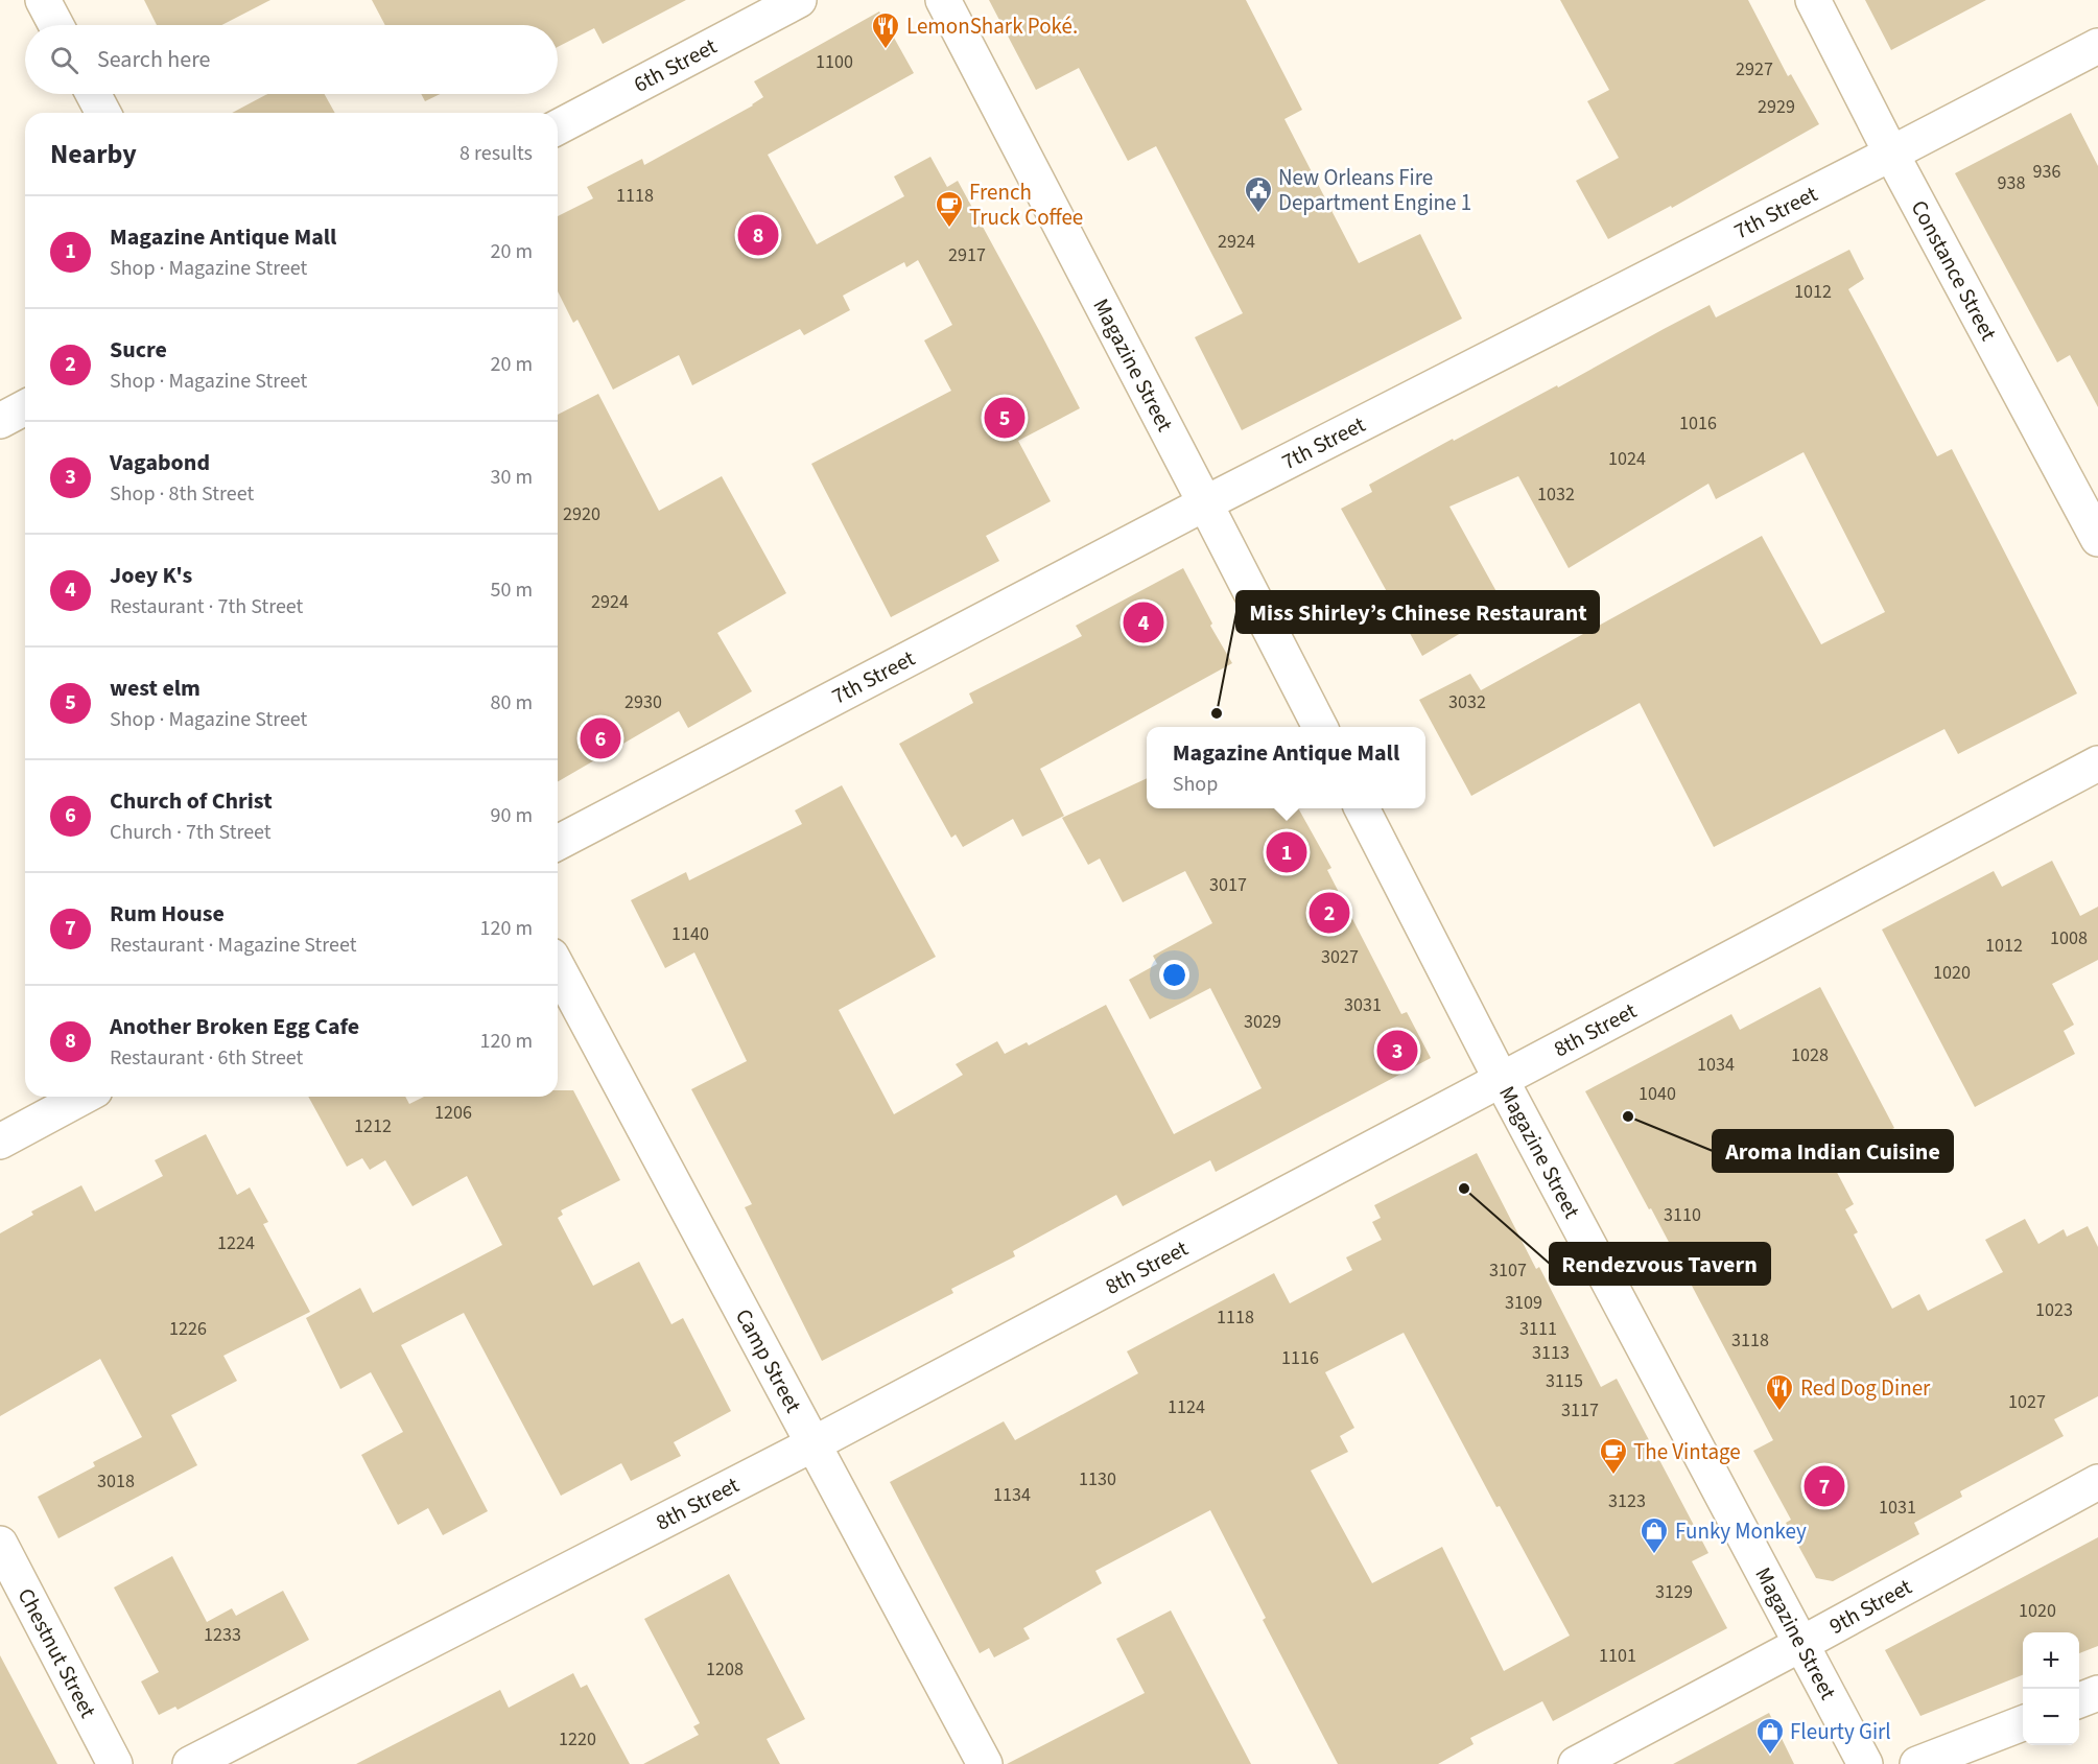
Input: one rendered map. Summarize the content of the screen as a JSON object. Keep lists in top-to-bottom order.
{
  "streets": {
    "street": [
      "6th Street",
      "7th Street",
      "Constance Street",
      "Magazine Street",
      "8th Street",
      "Camp Street",
      "9th Street",
      "Chestnut Street"
    ]
  },
  "crossings": [
    ["7th Street", "Constance Street"],
    ["7th Street", "Magazine Street"],
    ["Magazine Street", "8th Street"],
    ["Magazine Street", "9th Street"],
    ["8th Street", "Camp Street"]
  ],
  "places": {
    "restaurant": ["LemonShark Poké.", "Red Dog Diner"],
    "public building": ["New Orleans Fire Department Engine 1"],
    "cafe": ["French Truck Coffee", "The Vintage"],
    "other": ["Miss Shirley’s Chinese Restaurant", "Aroma Indian Cuisine", "Rendezvous Tavern"],
    "shop": ["Funky Monkey", "Fleurty Girl"]
  },
  "house_numbers": [
    "1100",
    "2927",
    "2929",
    "936",
    "938",
    "1118",
    "2924",
    "2917",
    "1012",
    "1016",
    "1024",
    "1032",
    "2920",
    "2924",
    "2930",
    "3032",
    "3017",
    "1140",
    "1008",
    "1012",
    "3027",
    "1020",
    "3031",
    "3029",
    "1028",
    "1034",
    "1040",
    "1206",
    "1212",
    "3110",
    "1224",
    "3107",
    "3109",
    "1023",
    "1118",
    "1226",
    "3111",
    "3118",
    "3113",
    "1116",
    "3115",
    "1027",
    "1124",
    "3117",
    "1130",
    "3018",
    "1134",
    "3123",
    "1031",
    "3129",
    "1020",
    "1233",
    "1101",
    "1208",
    "1220"
  ],
  "page": {
    "search": "Search here",
    "heading": ["Nearby", "8 results"],
    "list": [
      {
        "mark": "1",
        "name": "Magazine Antique Mall",
        "note": "Shop · Magazine Street",
        "value": "20 m"
      },
      {
        "mark": "2",
        "name": "Sucre",
        "note": "Shop · Magazine Street",
        "value": "20 m"
      },
      {
        "mark": "3",
        "name": "Vagabond",
        "note": "Shop · 8th Street",
        "value": "30 m"
      },
      {
        "mark": "4",
        "name": "Joey K's",
        "note": "Restaurant · 7th Street",
        "value": "50 m"
      },
      {
        "mark": "5",
        "name": "west elm",
        "note": "Shop · Magazine Street",
        "value": "80 m"
      },
      {
        "mark": "6",
        "name": "Church of Christ",
        "note": "Church · 7th Street",
        "value": "90 m"
      },
      {
        "mark": "7",
        "name": "Rum House",
        "note": "Restaurant · Magazine Street",
        "value": "120 m"
      },
      {
        "mark": "8",
        "name": "Another Broken Egg Cafe",
        "note": "Restaurant · 6th Street",
        "value": "120 m"
      }
    ],
    "pins": [
      "8",
      "5",
      "4",
      "6",
      "1",
      "2",
      "3",
      "7"
    ],
    "popup": ["Magazine Antique Mall", "Shop"],
    "map_buttons": ["+", "−"]
  }
}
